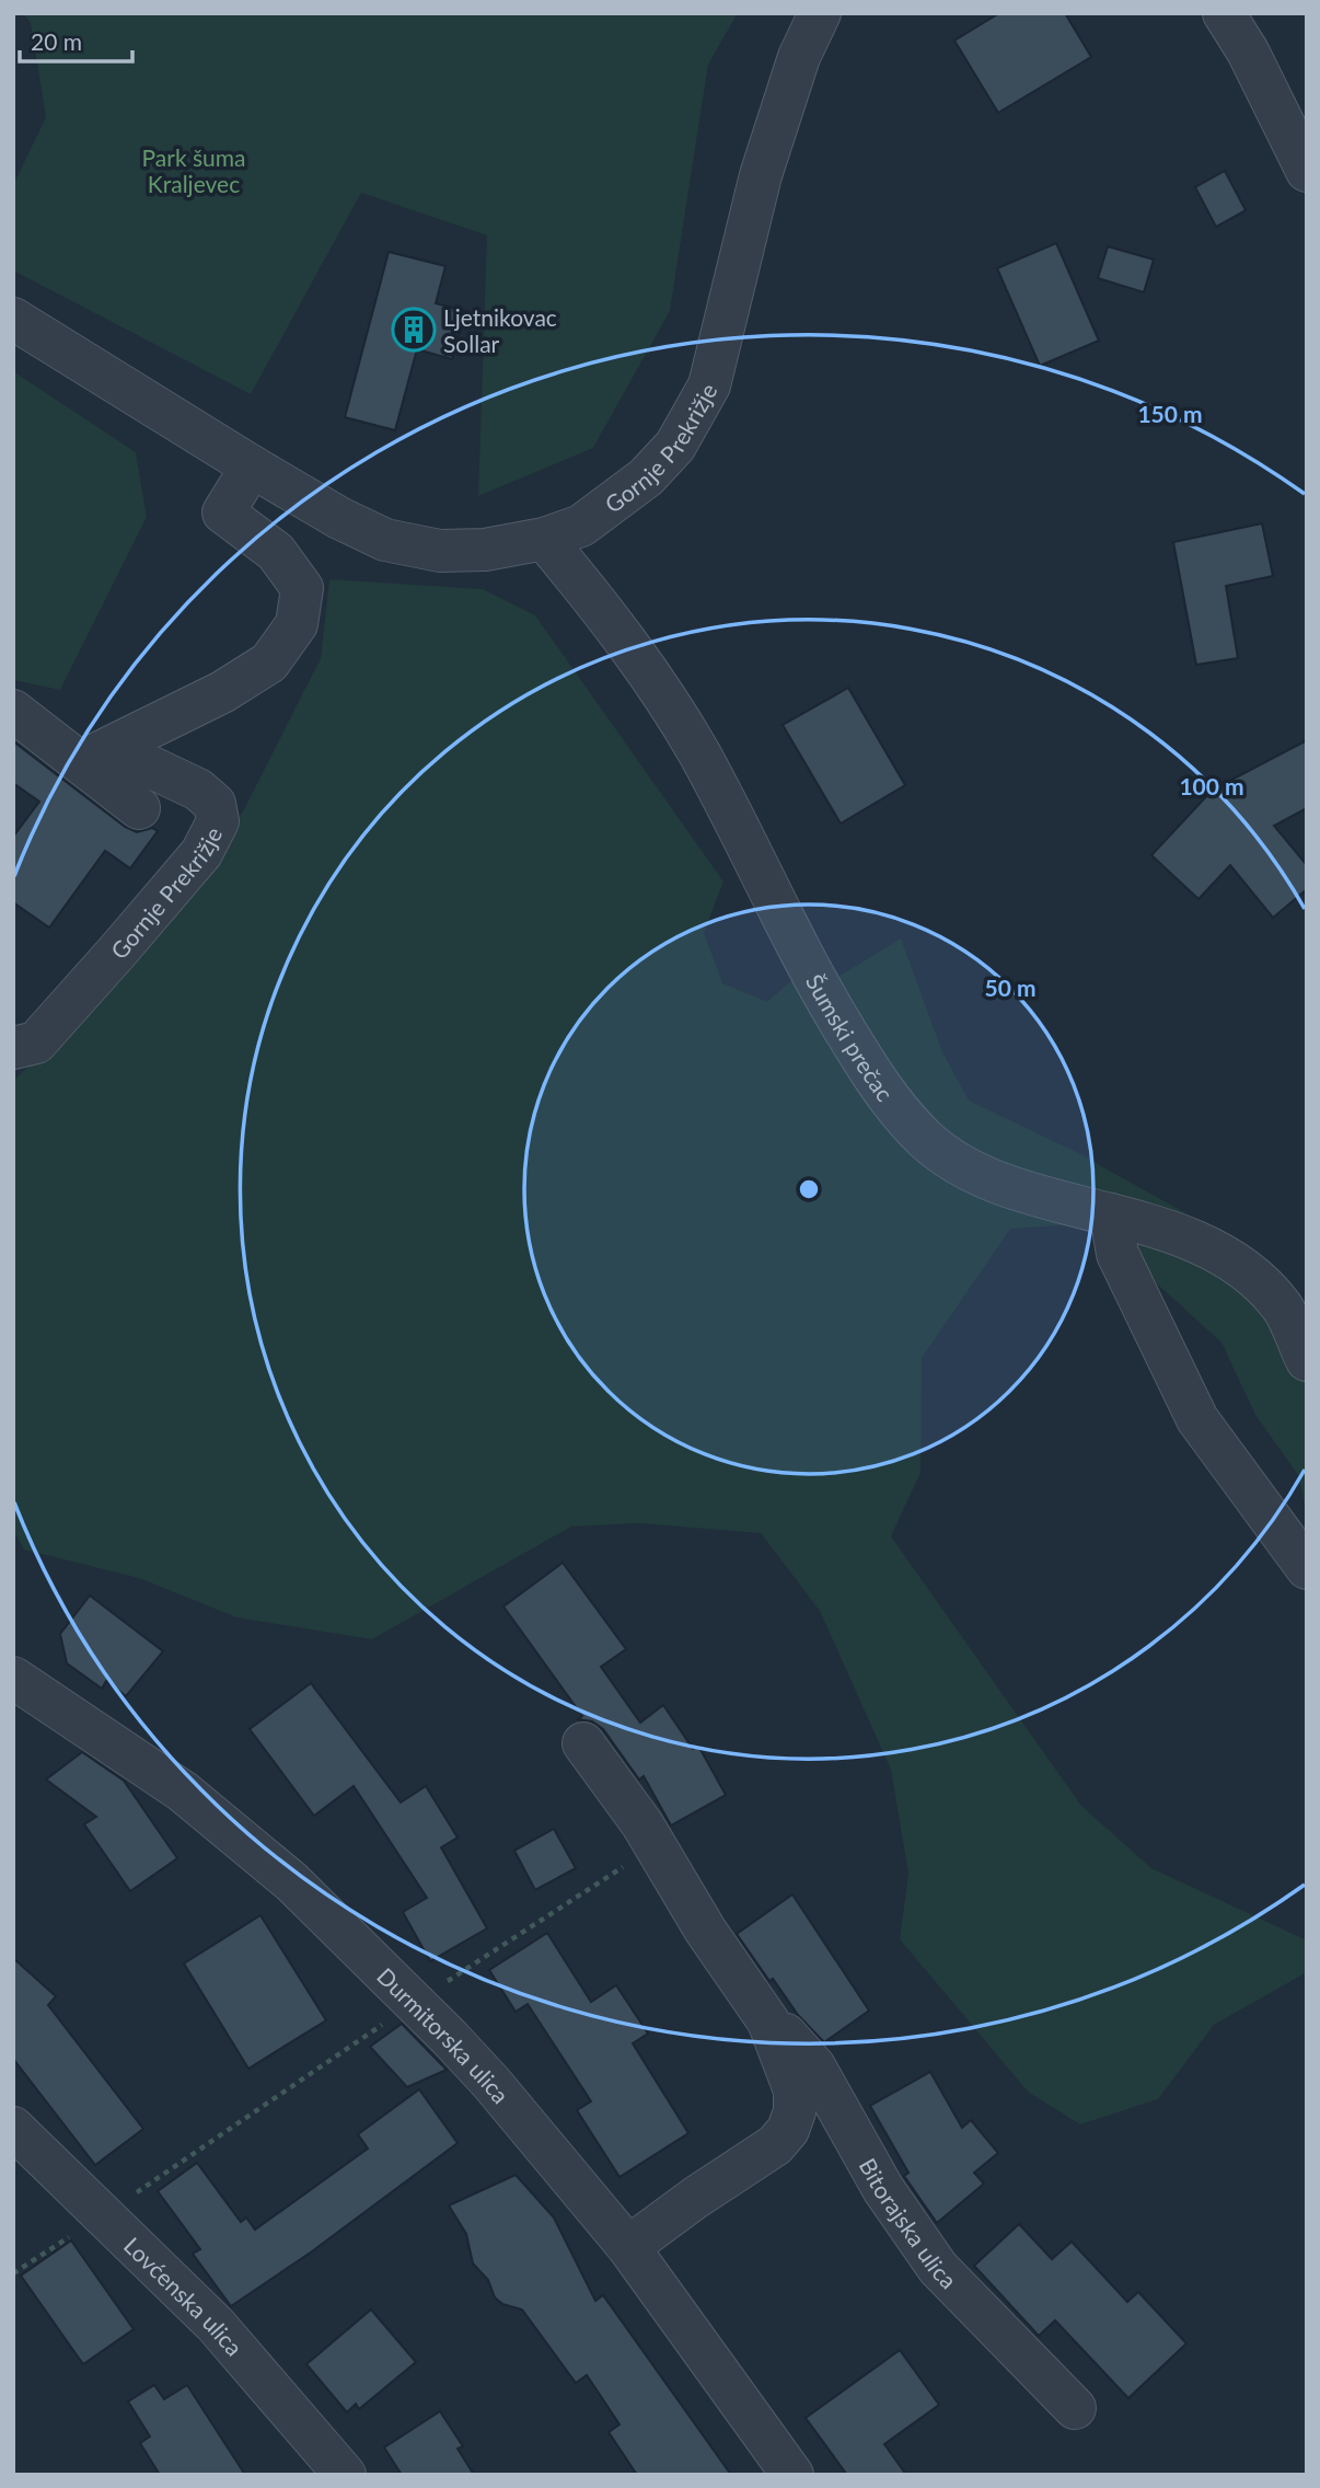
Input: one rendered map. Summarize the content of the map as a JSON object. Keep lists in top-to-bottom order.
{
  "streets": {
    "street": [
      "Gornje Prekrižje",
      "Šumski prečac",
      "Durmitorska ulica",
      "Bitorajska ulica",
      "Lovćenska ulica"
    ]
  },
  "crossings": [
    ["Gornje Prekrižje", "Šumski prečac"],
    ["Durmitorska ulica", "Bitorajska ulica"]
  ],
  "parks": ["Park šuma Kraljevec"],
  "places": {
    "building": ["Ljetnikovac Sollar"]
  },
  "scale_bar": "20 m",
  "rings": ["150 m", "100 m", "50 m"]
}
